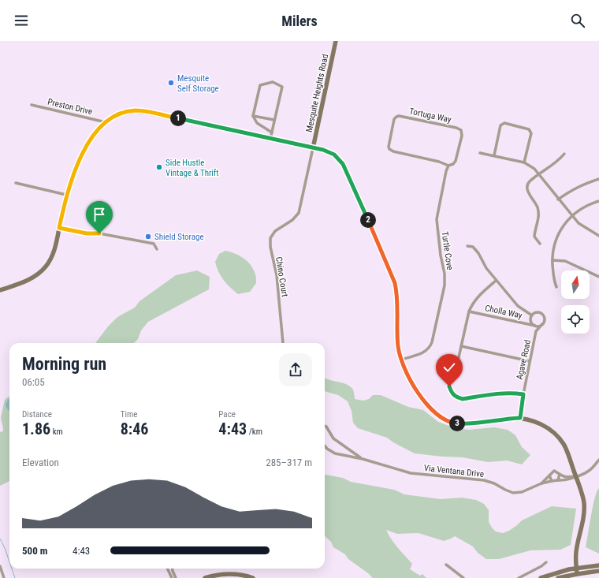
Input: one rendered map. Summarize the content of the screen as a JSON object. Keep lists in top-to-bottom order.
{
  "streets": {
    "main road": ["Mesquite Heights Road"],
    "street": [
      "Preston Drive",
      "Tortuga Way",
      "Turtle Cove",
      "Chino Court",
      "Cholla Way",
      "Agave Road",
      "Via Ventana Drive"
    ]
  },
  "crossings": [
    ["Mesquite Heights Road", "Chino Court"],
    ["Tortuga Way", "Turtle Cove"],
    ["Cholla Way", "Agave Road"]
  ],
  "places": ["Mesquite Self Storage", "Side Hustle Vintage & Thrift", "Shield Storage"],
  "north": "top",
  "page": {
    "header": "Milers",
    "pins": ["1", "2", "3"],
    "heading": ["Morning run", "06:05"],
    "stats": [
      ["Distance", "1.86 km"],
      ["Time", "8:46"],
      ["Pace", "4:43 /km"]
    ],
    "chart": ["Elevation", "285–317 m"],
    "list": [
      {
        "name": "500 m",
        "note": "4:43"
      }
    ]
  }
}
